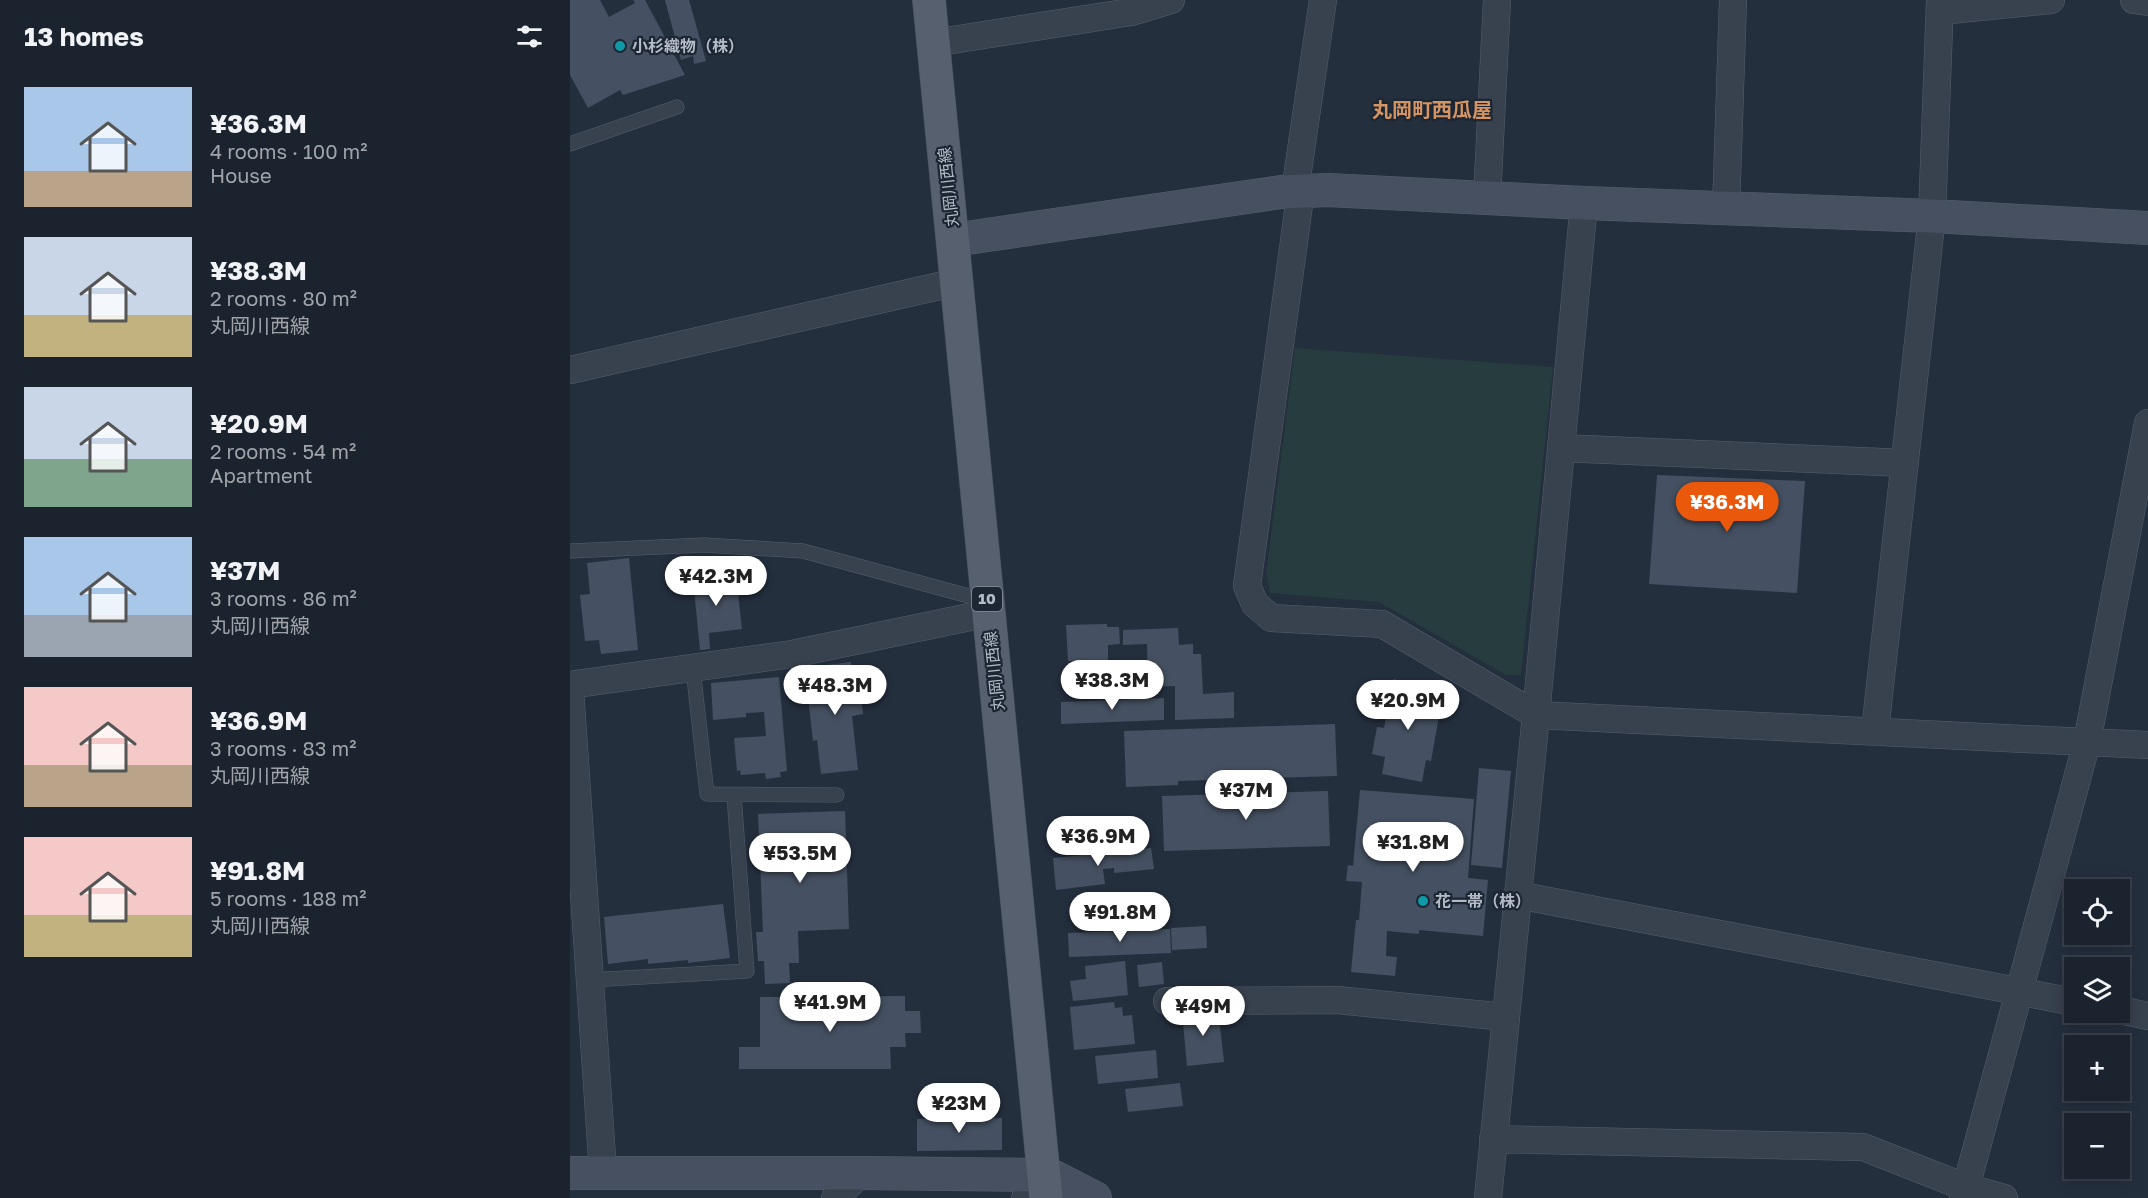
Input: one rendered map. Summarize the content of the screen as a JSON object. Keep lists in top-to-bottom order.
{
  "streets": {
    "main road": ["丸岡川西線", "10"]
  },
  "districts": ["丸岡町西瓜屋"],
  "places": ["小杉織物（株）", "花一帯（株）"],
  "page": {
    "heading": "13 homes",
    "list": [
      {
        "name": "¥36.3M",
        "note": "4 rooms · 100 m² · House"
      },
      {
        "name": "¥38.3M",
        "note": "2 rooms · 80 m² · 丸岡川西線"
      },
      {
        "name": "¥20.9M",
        "note": "2 rooms · 54 m² · Apartment"
      },
      {
        "name": "¥37M",
        "note": "3 rooms · 86 m² · 丸岡川西線"
      },
      {
        "name": "¥36.9M",
        "note": "3 rooms · 83 m² · 丸岡川西線"
      },
      {
        "name": "¥91.8M",
        "note": "5 rooms · 188 m² · 丸岡川西線"
      }
    ],
    "price": [
      "¥36.3M",
      "¥42.3M",
      "¥38.3M",
      "¥48.3M",
      "¥20.9M",
      "¥37M",
      "¥36.9M",
      "¥31.8M",
      "¥53.5M",
      "¥91.8M",
      "¥41.9M",
      "¥49M",
      "¥23M"
    ],
    "map_buttons": ["+", "−"]
  }
}
